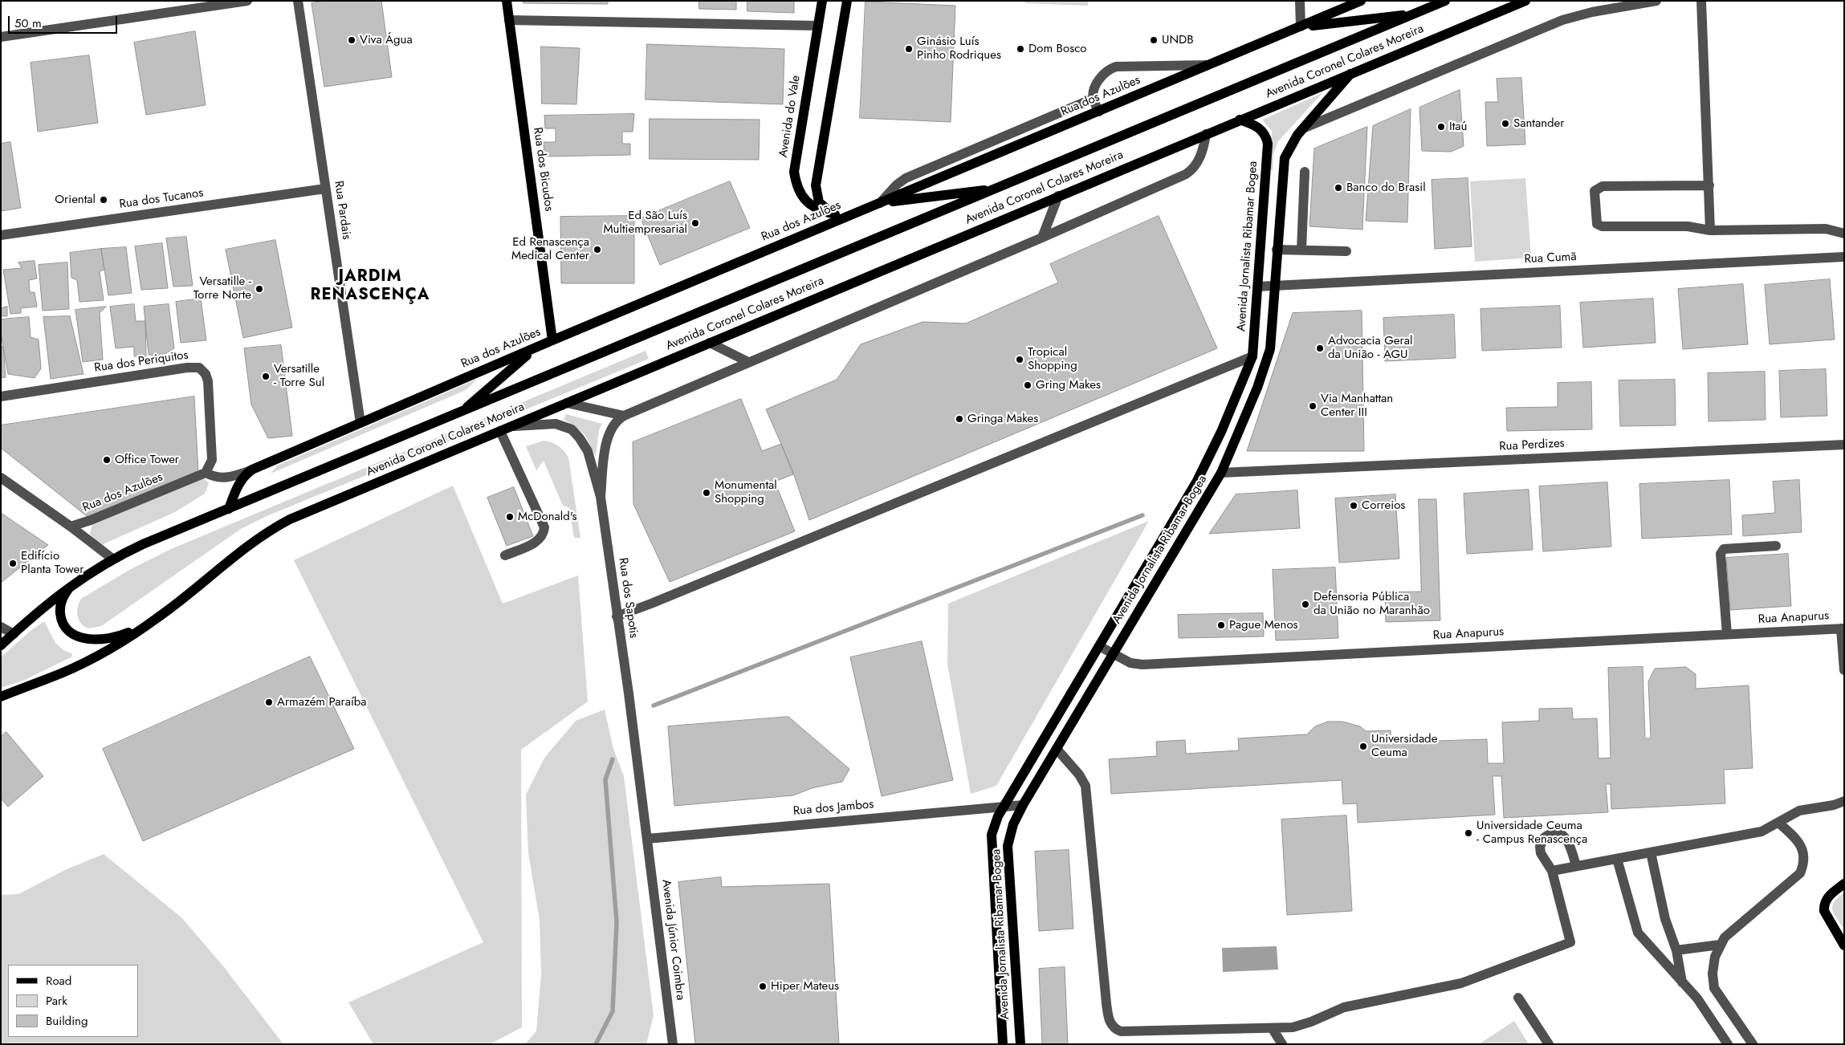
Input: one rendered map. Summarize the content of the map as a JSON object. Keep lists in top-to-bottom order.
{
  "streets": {
    "main road": [
      "Avenida Coronel Colares Moreira",
      "Rua dos Azulões",
      "Avenida do Vale",
      "Rua dos Bicudos",
      "Avenida Jornalista Ribamar Bogea"
    ],
    "street": [
      "Rua dos Tucanos",
      "Rua Pardais",
      "Rua Cumã",
      "Rua dos Periquitos",
      "Rua Perdizes",
      "Rua dos Sapotis",
      "Rua Anapurus",
      "Rua dos Jambos",
      "Avenida Júnior Coimbra"
    ]
  },
  "crossings": [
    ["Avenida Coronel Colares Moreira", "Rua dos Azulões"],
    ["Avenida Coronel Colares Moreira", "Avenida Jornalista Ribamar Bogea"],
    ["Avenida Coronel Colares Moreira", "Rua dos Sapotis"],
    ["Rua dos Azulões", "Avenida do Vale"],
    ["Rua dos Azulões", "Rua dos Bicudos"],
    ["Rua dos Azulões", "Rua Pardais"],
    ["Rua dos Azulões", "Rua dos Periquitos"],
    ["Rua dos Tucanos", "Rua Pardais"],
    ["Avenida Jornalista Ribamar Bogea", "Rua Cumã"],
    ["Avenida Jornalista Ribamar Bogea", "Rua Perdizes"],
    ["Avenida Jornalista Ribamar Bogea", "Rua Anapurus"],
    ["Avenida Jornalista Ribamar Bogea", "Rua dos Jambos"],
    ["Rua dos Sapotis", "Rua dos Jambos"],
    ["Rua dos Sapotis", "Avenida Júnior Coimbra"],
    ["Rua dos Jambos", "Avenida Júnior Coimbra"]
  ],
  "districts": ["JARDIM RENASCENÇA"],
  "places": [
    "Viva Água",
    "UNDB",
    "Ginásio Luís Pinho Rodriques",
    "Dom Bosco",
    "Santander",
    "Itaú",
    "Banco do Brasil",
    "Oriental",
    "Ed São Luís Multiempresarial",
    "Ed Renascença Medical Center",
    "Versatille - Torre Norte",
    "Advocacia Geral da União - AGU",
    "Tropical Shopping",
    "Versatille - Torre Sul",
    "Gring Makes",
    "Via Manhattan Center III",
    "Gringa Makes",
    "Office Tower",
    "Monumental Shopping",
    "Correios",
    "McDonald's",
    "Edifício Planta Tower",
    "Defensoria Pública da União no Maranhão",
    "Pague Menos",
    "Armazém Paraíba",
    "Universidade Ceuma",
    "Universidade Ceuma - Campus Renascença",
    "Hiper Mateus"
  ],
  "legend": ["Road", "Park", "Building"],
  "scale_bar": "50 m"
}
